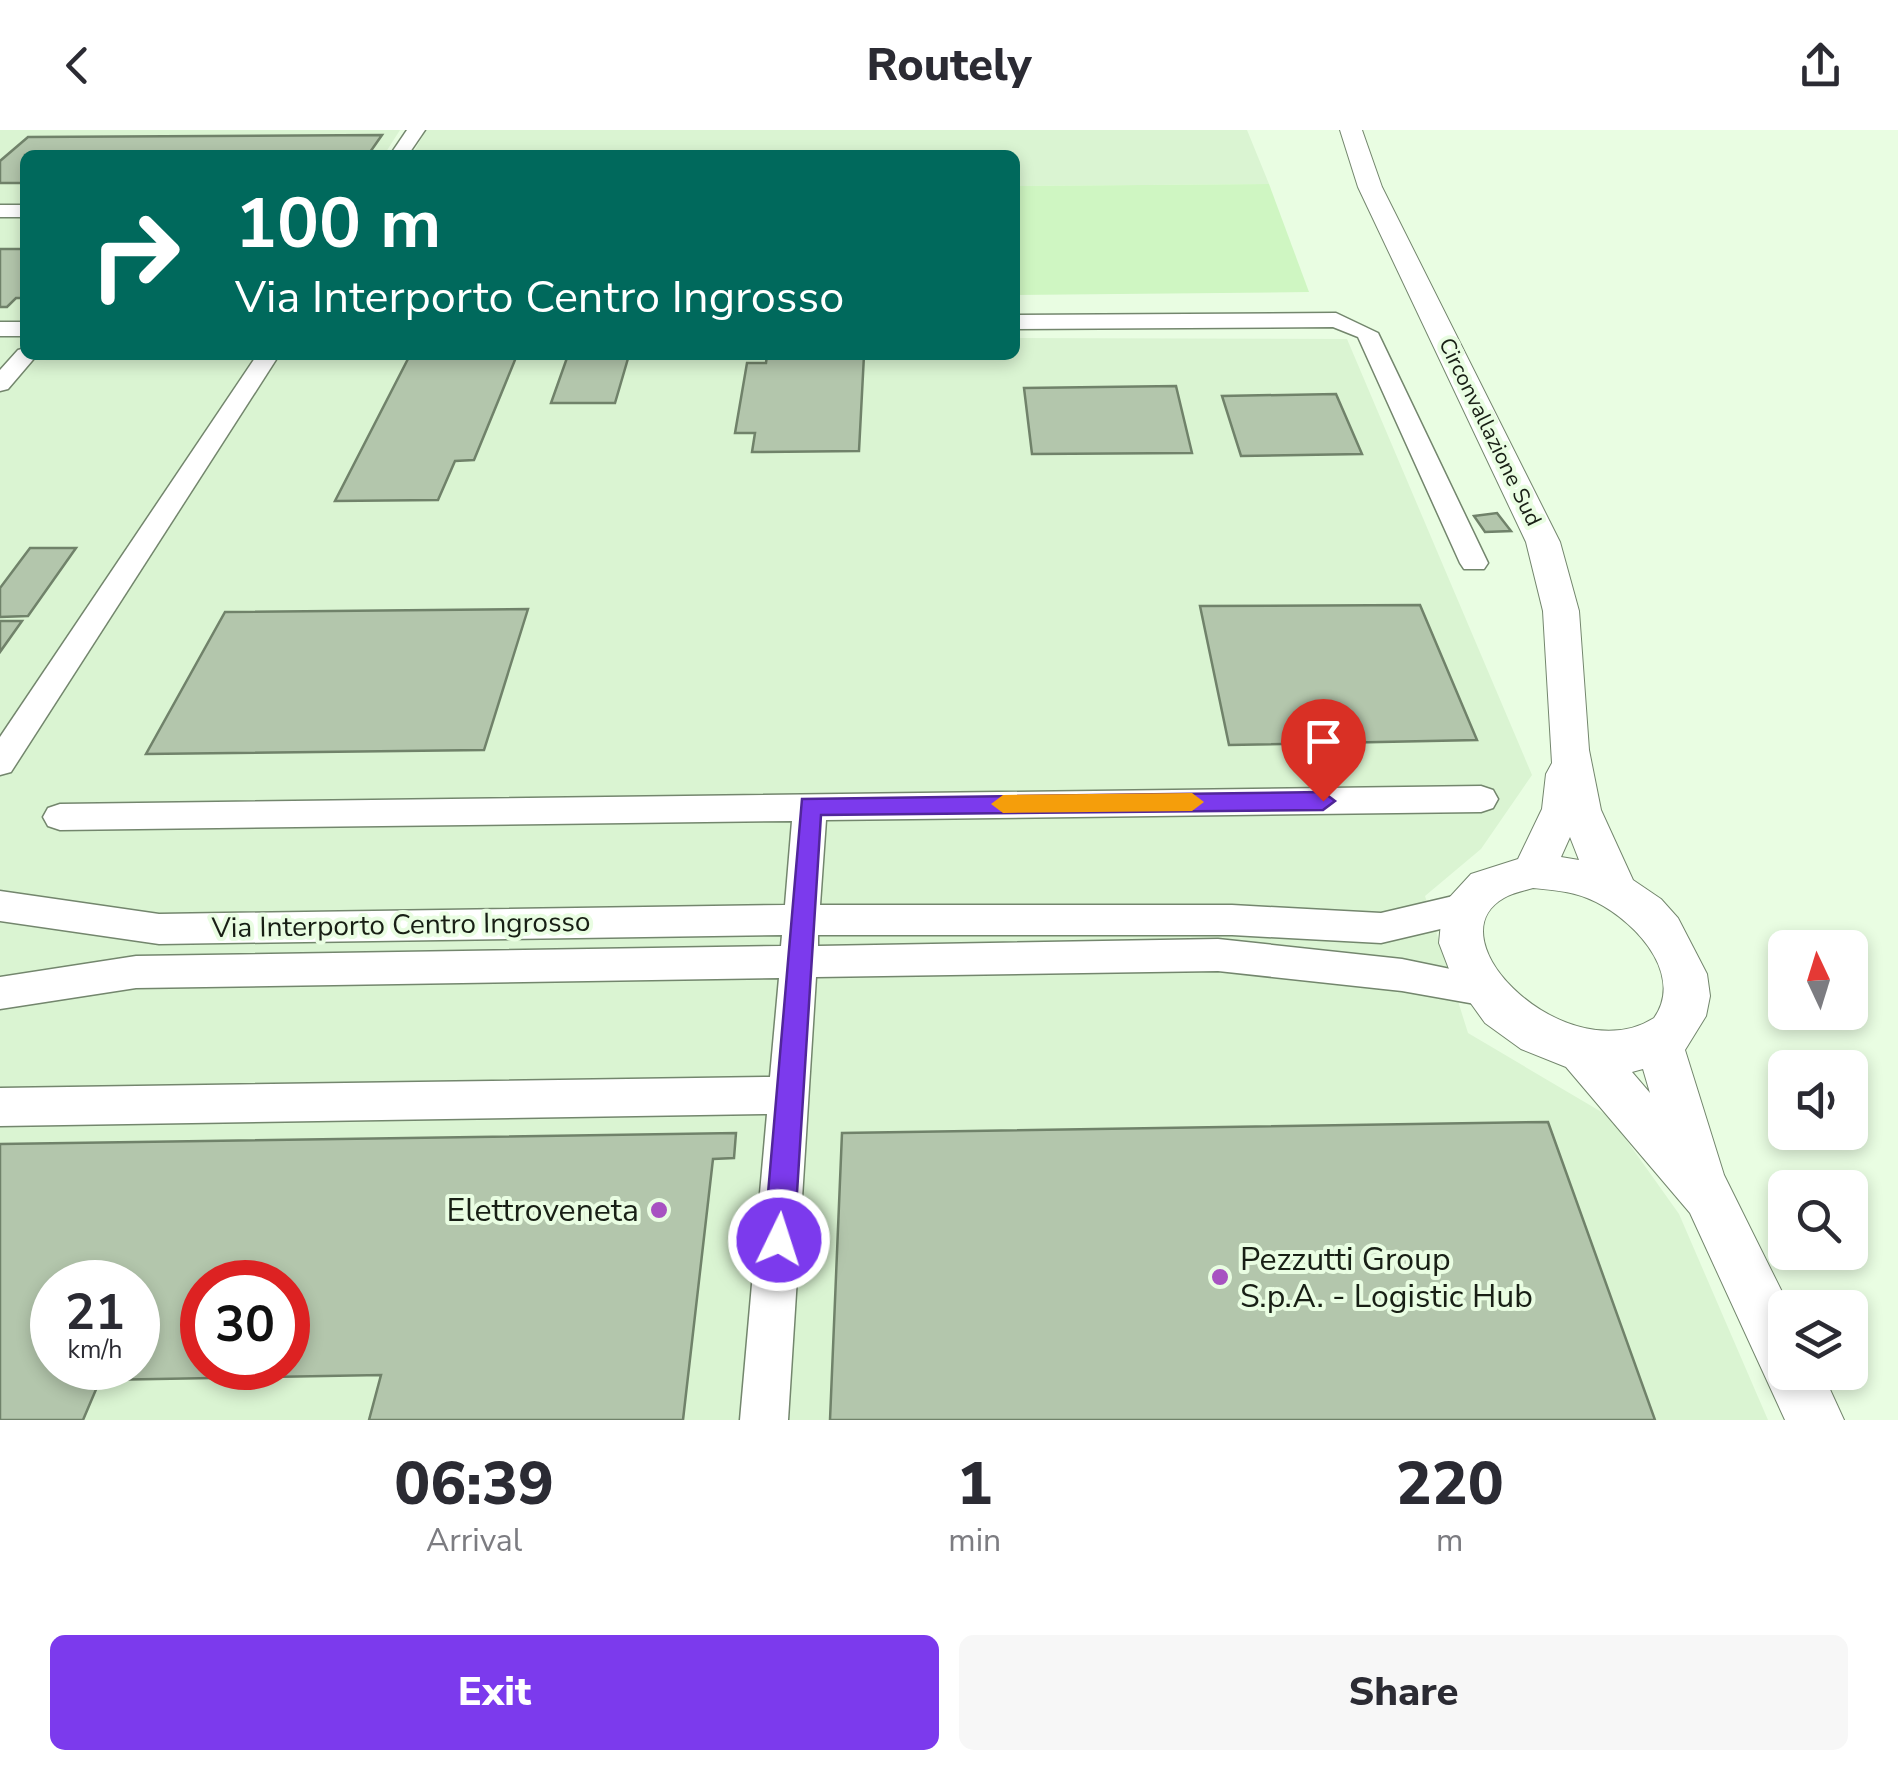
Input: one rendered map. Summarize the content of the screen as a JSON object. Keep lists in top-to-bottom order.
{
  "streets": {
    "main road": ["Circonvallazione Sud"],
    "street": ["Via Interporto Centro Ingrosso"]
  },
  "places": ["Elettroveneta", "Pezzutti Group S.p.A. - Logistic Hub"],
  "north": "top",
  "page": {
    "header": "Routely",
    "turn": ["100 m", "Via Interporto Centro Ingrosso"],
    "speed": "21 km/h",
    "limit": "30",
    "eta": [
      "06:39",
      "Arrival",
      "1",
      "min",
      "220",
      "m"
    ],
    "buttons": ["Exit", "Share"]
  }
}
